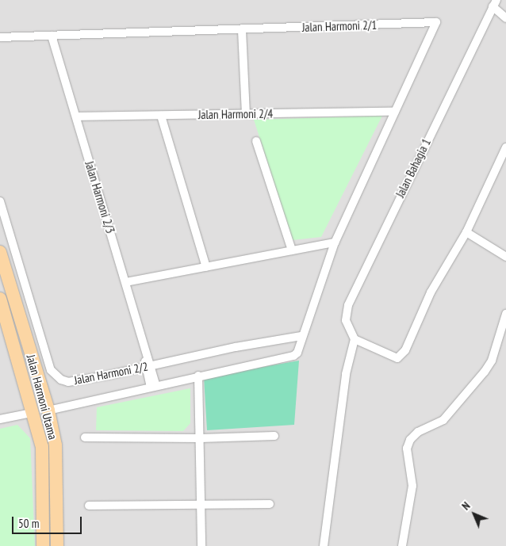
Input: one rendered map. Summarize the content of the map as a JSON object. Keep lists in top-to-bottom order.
{
  "streets": {
    "main road": ["Jalan Harmoni Utama"],
    "street": [
      "Jalan Harmoni 2/1",
      "Jalan Harmoni 2/4",
      "Jalan Bahagia 1",
      "Jalan Harmoni 2/3",
      "Jalan Harmoni 2/2"
    ]
  },
  "crossings": [
    ["Jalan Harmoni 2/1", "Jalan Harmoni 2/4"],
    ["Jalan Harmoni 2/1", "Jalan Harmoni 2/3"],
    ["Jalan Harmoni 2/1", "Jalan Harmoni 2/2"],
    ["Jalan Harmoni 2/4", "Jalan Harmoni 2/3"],
    ["Jalan Harmoni 2/3", "Jalan Harmoni 2/2"]
  ],
  "scale_bar": "50 m",
  "north": "top left"
}
